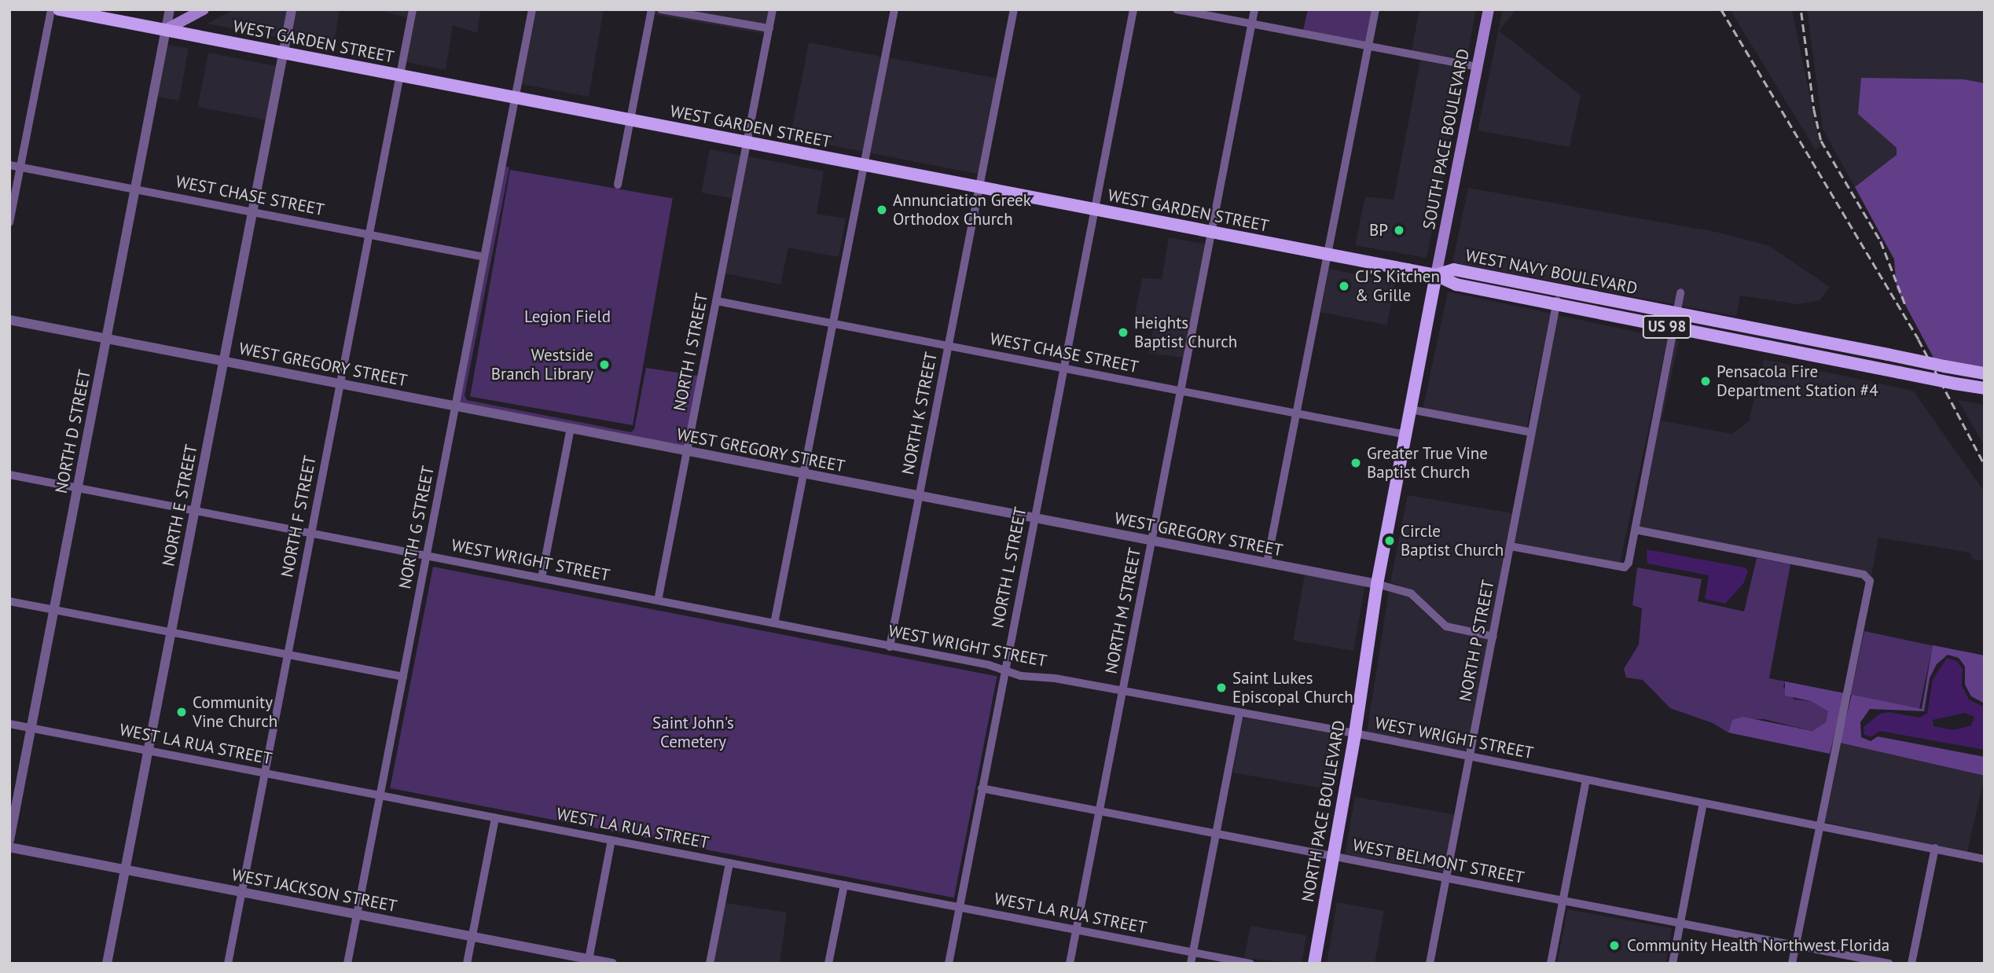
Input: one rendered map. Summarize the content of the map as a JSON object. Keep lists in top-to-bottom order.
{
  "streets": {
    "main road": [
      "WEST GARDEN STREET",
      "SOUTH PACE BOULEVARD",
      "WEST NAVY BOULEVARD",
      "US 98",
      "NORTH PACE BOULEVARD"
    ],
    "street": [
      "WEST CHASE STREET",
      "NORTH I STREET",
      "WEST GREGORY STREET",
      "NORTH K STREET",
      "NORTH D STREET",
      "NORTH E STREET",
      "NORTH F STREET",
      "NORTH G STREET",
      "WEST WRIGHT STREET",
      "NORTH L STREET",
      "NORTH M STREET",
      "NORTH P STREET",
      "WEST LA RUA STREET",
      "WEST BELMONT STREET",
      "WEST JACKSON STREET"
    ]
  },
  "crossings": [
    ["WEST GARDEN STREET", "SOUTH PACE BOULEVARD"],
    ["WEST GARDEN STREET", "WEST NAVY BOULEVARD"],
    ["WEST GARDEN STREET", "NORTH I STREET"],
    ["WEST GARDEN STREET", "NORTH K STREET"],
    ["WEST GARDEN STREET", "NORTH D STREET"],
    ["WEST GARDEN STREET", "NORTH E STREET"],
    ["WEST GARDEN STREET", "NORTH F STREET"],
    ["WEST GARDEN STREET", "NORTH G STREET"],
    ["WEST GARDEN STREET", "NORTH L STREET"],
    ["WEST GARDEN STREET", "NORTH M STREET"],
    ["WEST GARDEN STREET", "NORTH PACE BOULEVARD"],
    ["SOUTH PACE BOULEVARD", "WEST NAVY BOULEVARD"],
    ["SOUTH PACE BOULEVARD", "NORTH PACE BOULEVARD"],
    ["WEST CHASE STREET", "NORTH I STREET"],
    ["WEST CHASE STREET", "NORTH K STREET"],
    ["WEST CHASE STREET", "NORTH D STREET"],
    ["WEST CHASE STREET", "NORTH E STREET"],
    ["WEST CHASE STREET", "NORTH F STREET"],
    ["WEST CHASE STREET", "NORTH G STREET"],
    ["WEST CHASE STREET", "NORTH L STREET"],
    ["WEST CHASE STREET", "NORTH M STREET"],
    ["WEST CHASE STREET", "NORTH PACE BOULEVARD"],
    ["WEST NAVY BOULEVARD", "NORTH P STREET"],
    ["WEST NAVY BOULEVARD", "NORTH PACE BOULEVARD"],
    ["NORTH I STREET", "WEST GREGORY STREET"],
    ["NORTH I STREET", "WEST WRIGHT STREET"],
    ["WEST GREGORY STREET", "NORTH K STREET"],
    ["WEST GREGORY STREET", "NORTH D STREET"],
    ["WEST GREGORY STREET", "NORTH E STREET"],
    ["WEST GREGORY STREET", "NORTH F STREET"],
    ["WEST GREGORY STREET", "NORTH G STREET"],
    ["WEST GREGORY STREET", "NORTH L STREET"],
    ["WEST GREGORY STREET", "NORTH M STREET"],
    ["WEST GREGORY STREET", "NORTH P STREET"],
    ["WEST GREGORY STREET", "NORTH PACE BOULEVARD"],
    ["NORTH K STREET", "WEST WRIGHT STREET"],
    ["NORTH D STREET", "WEST WRIGHT STREET"],
    ["NORTH D STREET", "WEST LA RUA STREET"],
    ["NORTH E STREET", "WEST WRIGHT STREET"],
    ["NORTH E STREET", "WEST LA RUA STREET"],
    ["NORTH E STREET", "WEST JACKSON STREET"],
    ["NORTH F STREET", "WEST WRIGHT STREET"],
    ["NORTH F STREET", "WEST LA RUA STREET"],
    ["NORTH F STREET", "WEST JACKSON STREET"],
    ["NORTH G STREET", "WEST WRIGHT STREET"],
    ["NORTH G STREET", "WEST LA RUA STREET"],
    ["NORTH G STREET", "WEST JACKSON STREET"],
    ["WEST WRIGHT STREET", "NORTH L STREET"],
    ["WEST WRIGHT STREET", "NORTH M STREET"],
    ["WEST WRIGHT STREET", "NORTH P STREET"],
    ["WEST WRIGHT STREET", "NORTH PACE BOULEVARD"],
    ["NORTH L STREET", "WEST LA RUA STREET"],
    ["NORTH L STREET", "WEST BELMONT STREET"],
    ["NORTH M STREET", "WEST LA RUA STREET"],
    ["NORTH M STREET", "WEST BELMONT STREET"],
    ["NORTH P STREET", "WEST BELMONT STREET"],
    ["NORTH PACE BOULEVARD", "WEST BELMONT STREET"]
  ],
  "parks": ["Legion Field", "Saint John's Cemetery"],
  "places": [
    "Annunciation Greek Orthodox Church",
    "BP",
    "CJ'S Kitchen & Grille",
    "Heights Baptist Church",
    "Westside Branch Library",
    "Pensacola Fire Department Station #4",
    "Greater True Vine Baptist Church",
    "Circle Baptist Church",
    "Saint Lukes Episcopal Church",
    "Community Vine Church",
    "Community Health Northwest Florida"
  ]
}
